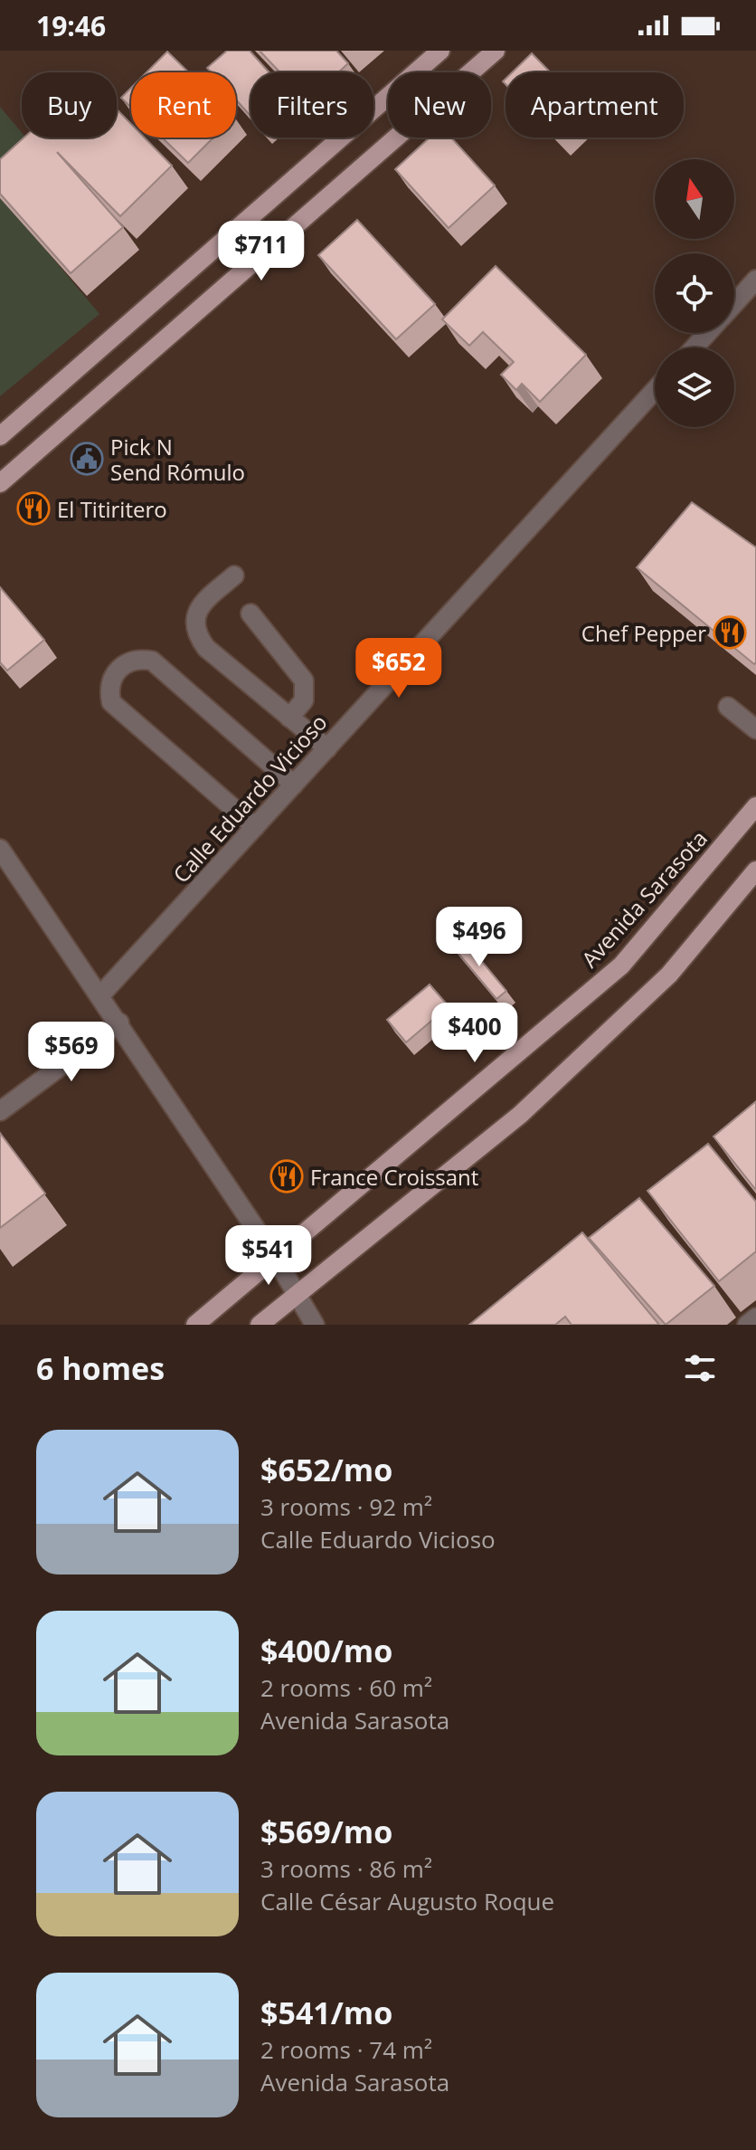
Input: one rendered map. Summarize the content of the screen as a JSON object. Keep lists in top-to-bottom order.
{
  "streets": {
    "main road": ["Avenida Sarasota"],
    "street": ["Calle Eduardo Vicioso"]
  },
  "places": {
    "public building": ["Pick N Send Rómulo"],
    "restaurant": ["El Titiritero", "Chef Pepper", "France Croissant"]
  },
  "north": "top",
  "page": {
    "status": "19:46",
    "chip": [
      "Buy",
      "Rent",
      "Filters",
      "New",
      "Apartment"
    ],
    "price": [
      "$711",
      "$652",
      "$496",
      "$400",
      "$569",
      "$541"
    ],
    "heading": "6 homes",
    "list": [
      {
        "name": "$652/mo",
        "note": "3 rooms · 92 m² · Calle Eduardo Vicioso"
      },
      {
        "name": "$400/mo",
        "note": "2 rooms · 60 m² · Avenida Sarasota"
      },
      {
        "name": "$569/mo",
        "note": "3 rooms · 86 m² · Calle César Augusto Roque"
      },
      {
        "name": "$541/mo",
        "note": "2 rooms · 74 m² · Avenida Sarasota"
      }
    ]
  }
}
